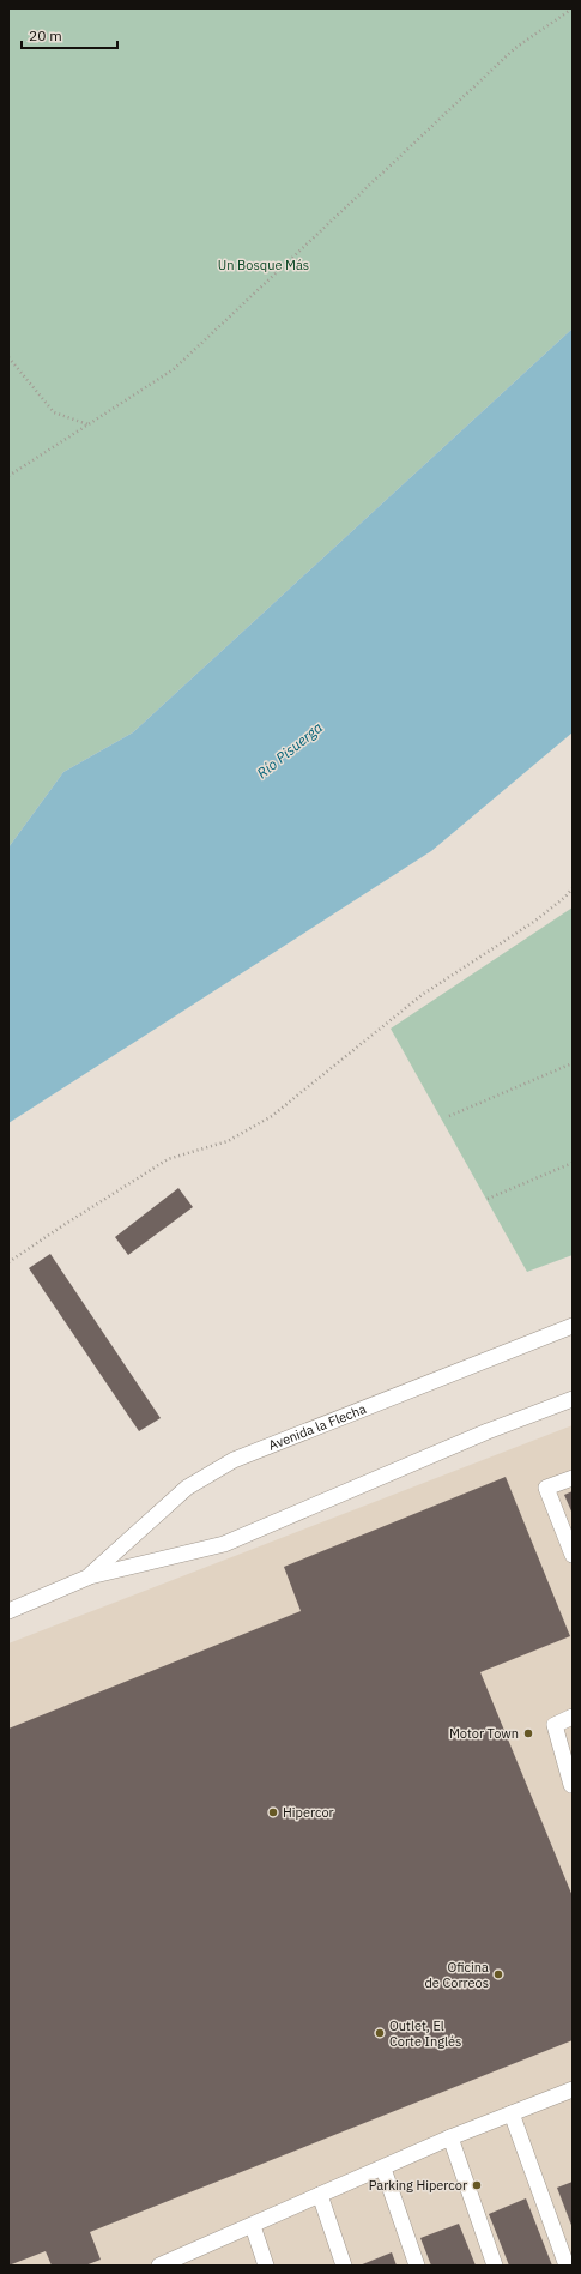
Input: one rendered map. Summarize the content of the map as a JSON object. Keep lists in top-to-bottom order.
{
  "streets": {
    "lane": ["Avenida la Flecha"]
  },
  "water": ["Río Pisuerga"],
  "parks": ["Un Bosque Más"],
  "places": [
    "Motor Town",
    "Hipercor",
    "Oficina de Correos",
    "Outlet, El Corte Inglés",
    "Parking Hipercor"
  ],
  "scale_bar": "20 m"
}
